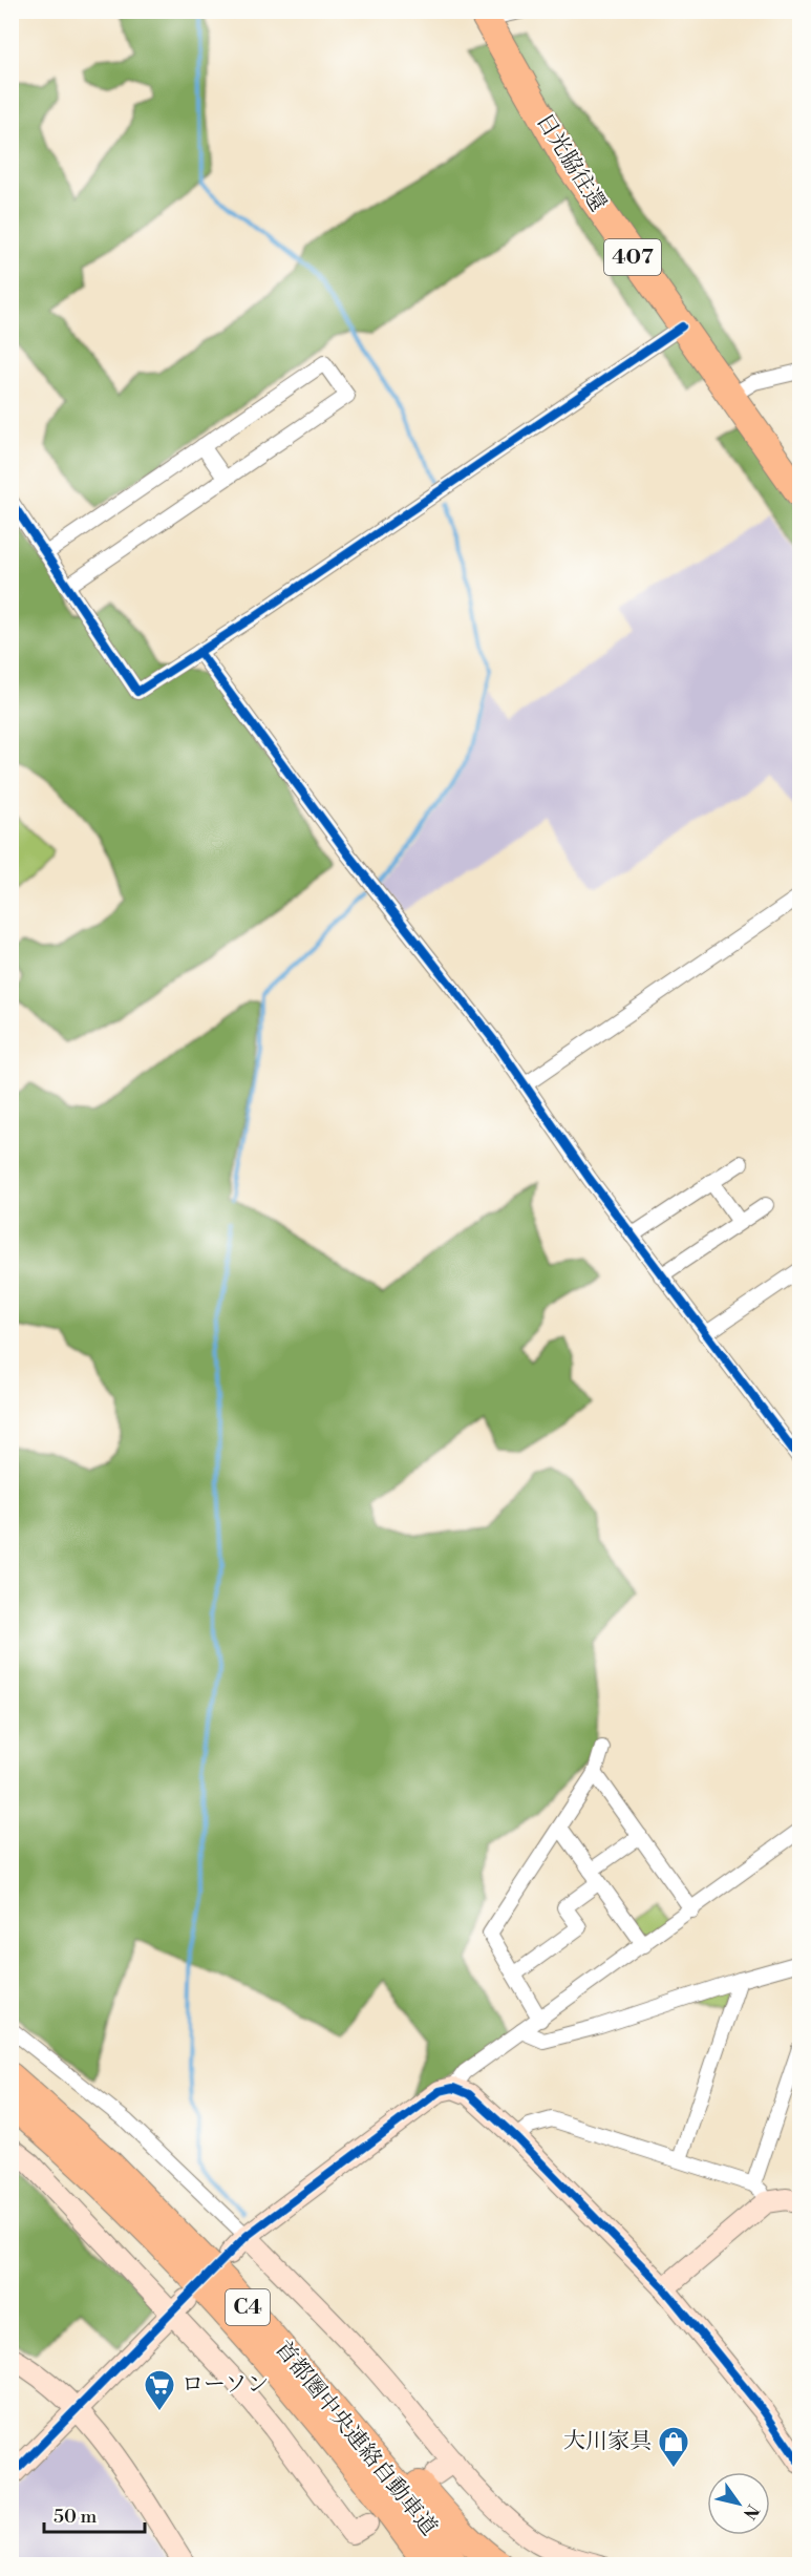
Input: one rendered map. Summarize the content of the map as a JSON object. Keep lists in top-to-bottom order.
{
  "streets": {
    "highway": [
      "日光脇往還",
      "407",
      "C4",
      "首都圏中央連絡自動車道"
    ]
  },
  "places": {
    "supermarket": ["ローソン"],
    "shop": ["大川家具"]
  },
  "scale_bar": "50 m",
  "north": "bottom right"
}
